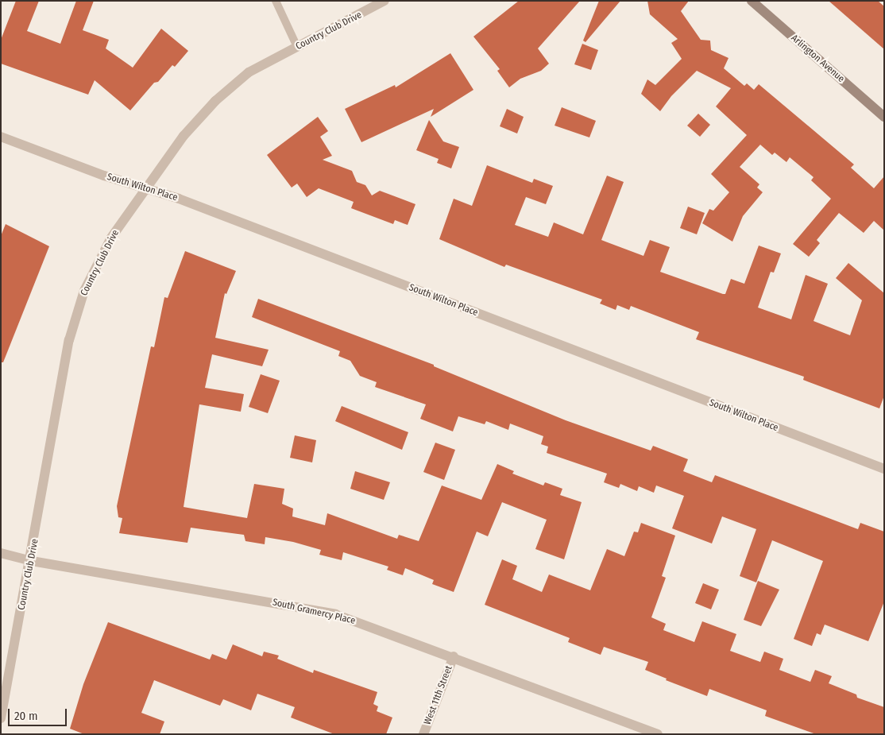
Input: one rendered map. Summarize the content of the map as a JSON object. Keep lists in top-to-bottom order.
{
  "streets": {
    "main road": ["Arlington Avenue"],
    "street": [
      "Country Club Drive",
      "South Wilton Place",
      "South Gramercy Place",
      "West 11th Street"
    ]
  },
  "crossings": [
    ["Country Club Drive", "South Wilton Place"],
    ["Country Club Drive", "South Gramercy Place"],
    ["South Gramercy Place", "West 11th Street"]
  ],
  "scale_bar": "20 m"
}
